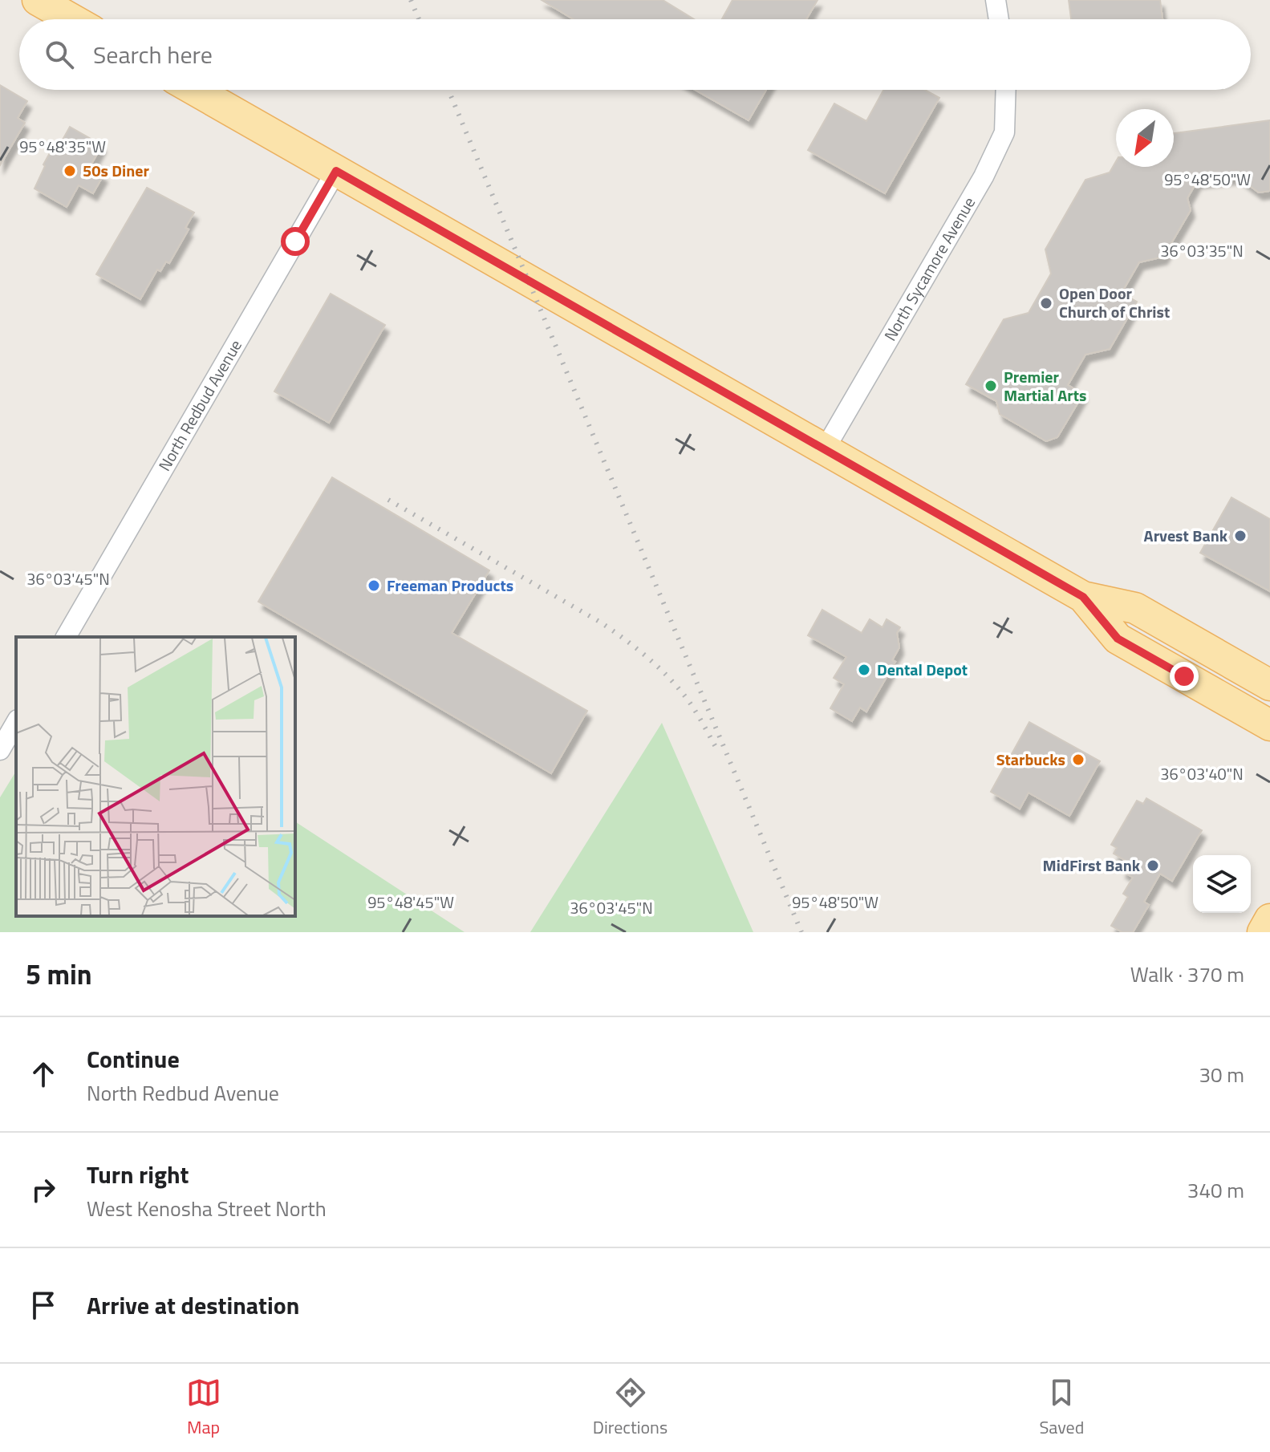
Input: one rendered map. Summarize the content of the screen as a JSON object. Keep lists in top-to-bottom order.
{
  "streets": {
    "street": ["North Sycamore Avenue", "North Redbud Avenue"]
  },
  "places": [
    "50s Diner",
    "Open Door Church of Christ",
    "Premier Martial Arts",
    "Arvest Bank",
    "Freeman Products",
    "Dental Depot",
    "Starbucks",
    "MidFirst Bank"
  ],
  "north": "bottom left",
  "page": {
    "search": "Search here",
    "heading": ["5 min", "Walk · 370 m"],
    "list": [
      ["Continue", "North Redbud Avenue", "30 m"],
      ["Turn right", "West Kenosha Street North", "340 m"],
      "Arrive at destination"
    ],
    "nav": ["Map", "Directions", "Saved"]
  },
  "coordinates": [
    "95°48'35\"W",
    "95°48'50\"W",
    "36°03'35\"N",
    "36°03'45\"N",
    "36°03'40\"N",
    "95°48'45\"W"
  ]
}
